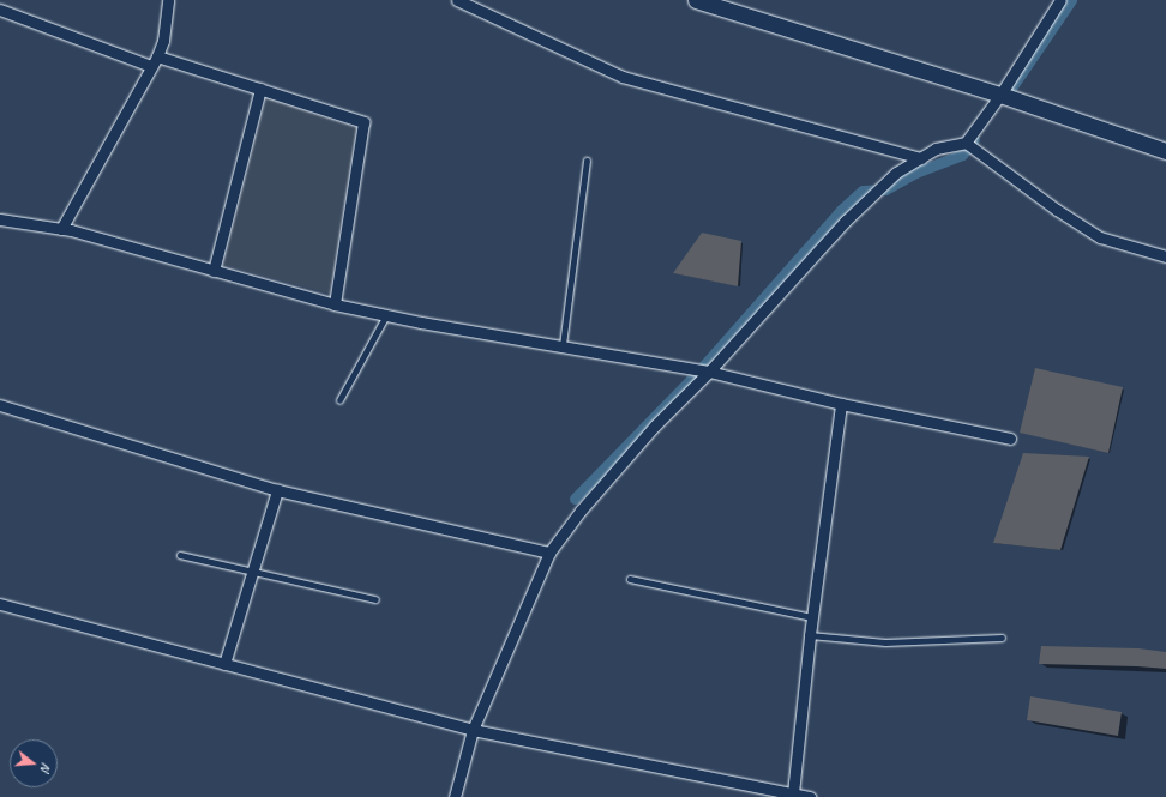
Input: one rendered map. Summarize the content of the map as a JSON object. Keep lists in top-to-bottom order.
{
  "north": "right"
}
